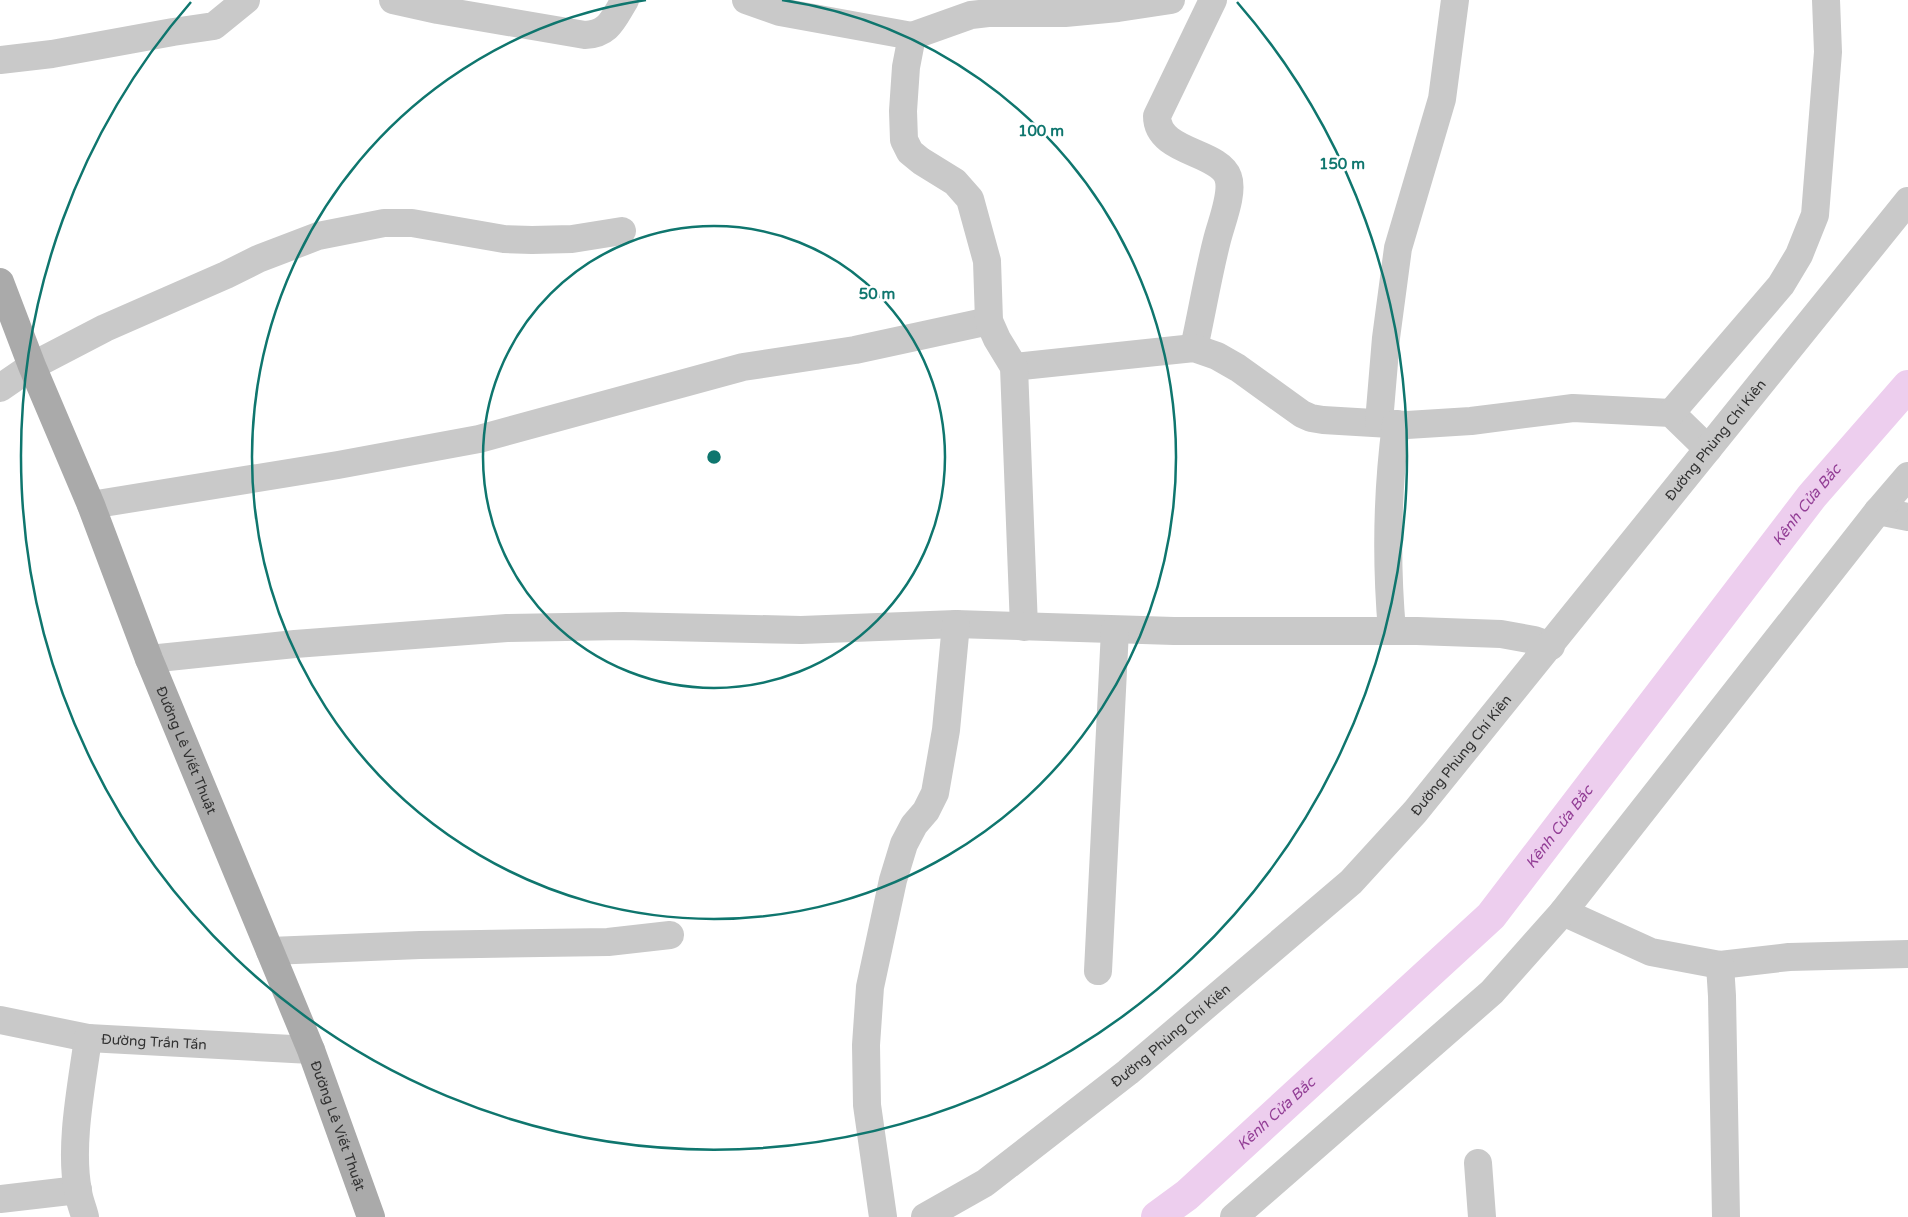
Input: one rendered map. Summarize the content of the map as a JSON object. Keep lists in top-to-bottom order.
{
  "streets": {
    "main road": ["Đường Lê Viết Thuật"],
    "street": ["Đường Phùng Chí Kiên", "Đường Trần Tấn"]
  },
  "crossings": [
    ["Đường Lê Viết Thuật", "Đường Trần Tấn"]
  ],
  "water": ["Kênh Cửa Bắc"],
  "rings": ["100 m", "150 m", "50 m"]
}
